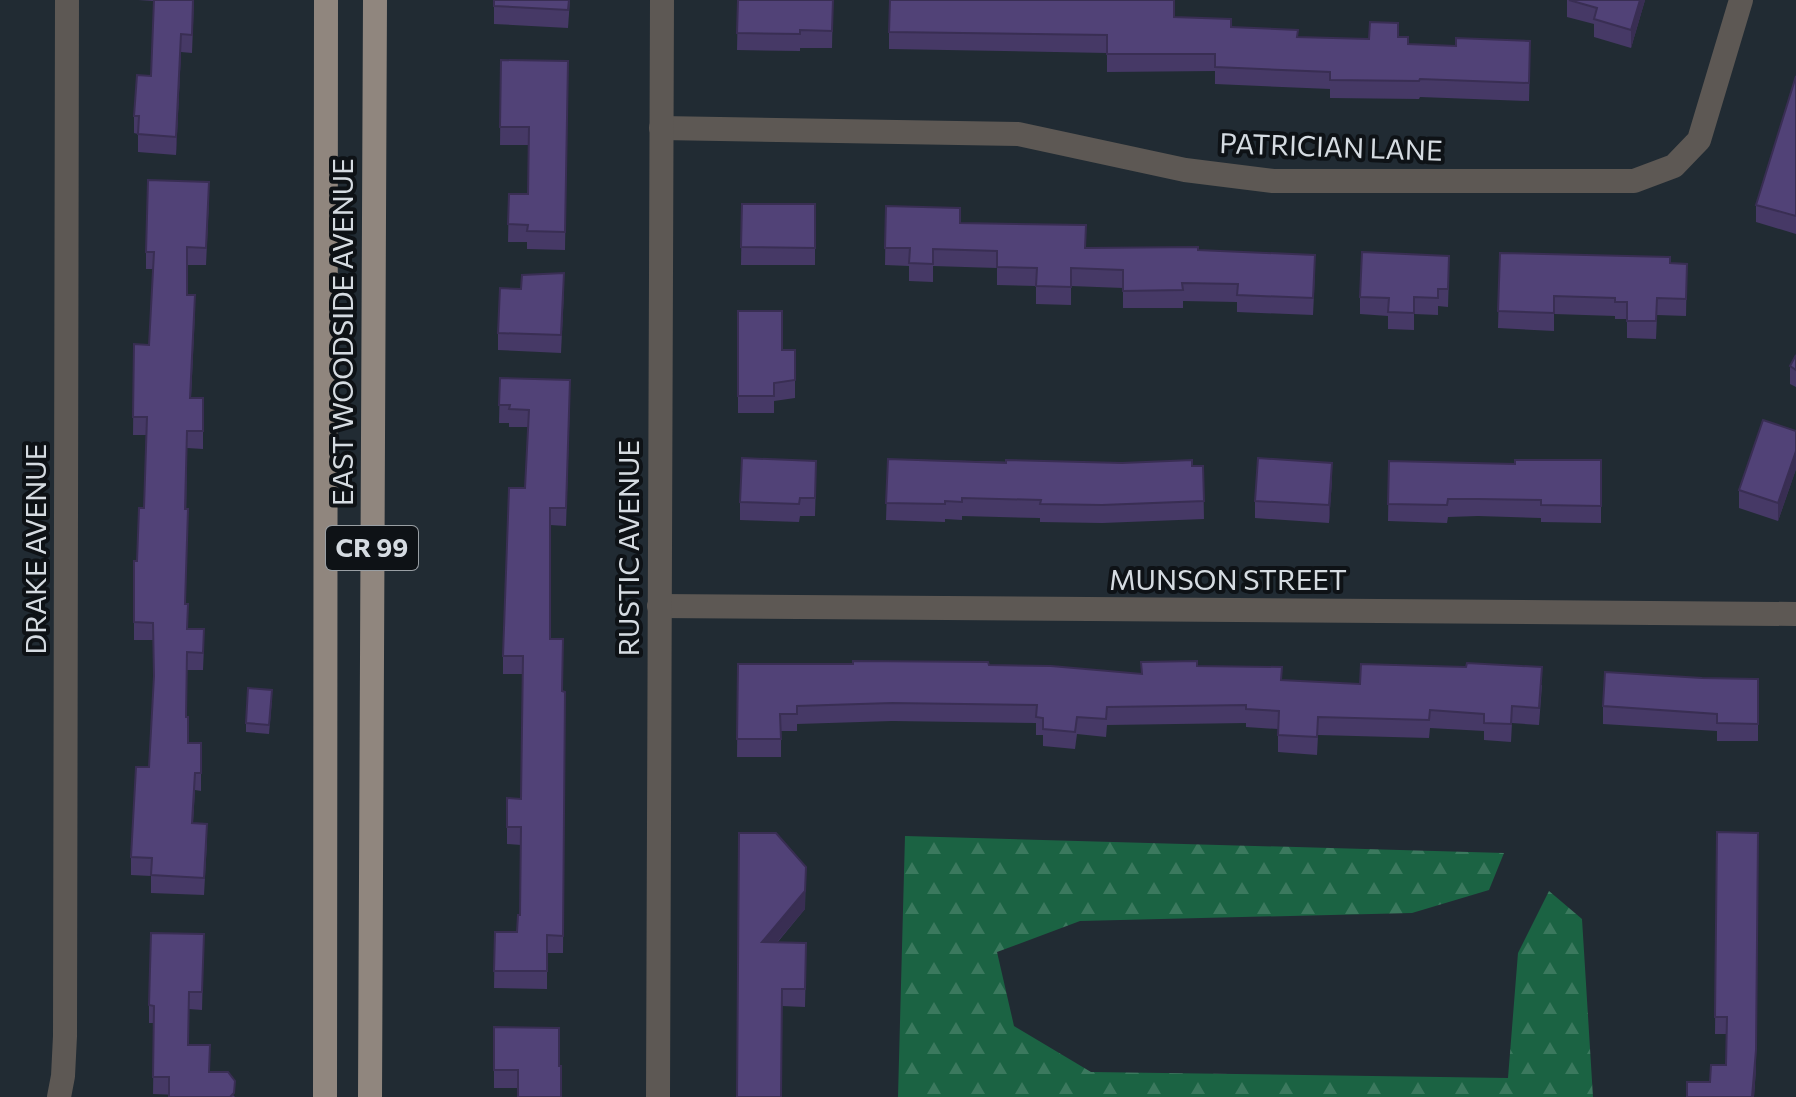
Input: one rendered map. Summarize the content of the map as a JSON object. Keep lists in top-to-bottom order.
{
  "streets": {
    "main road": ["EAST WOODSIDE AVENUE", "CR 99"],
    "street": [
      "PATRICIAN LANE",
      "RUSTIC AVENUE",
      "DRAKE AVENUE",
      "MUNSON STREET"
    ]
  },
  "crossings": [
    ["PATRICIAN LANE", "RUSTIC AVENUE"],
    ["RUSTIC AVENUE", "MUNSON STREET"]
  ]
}
